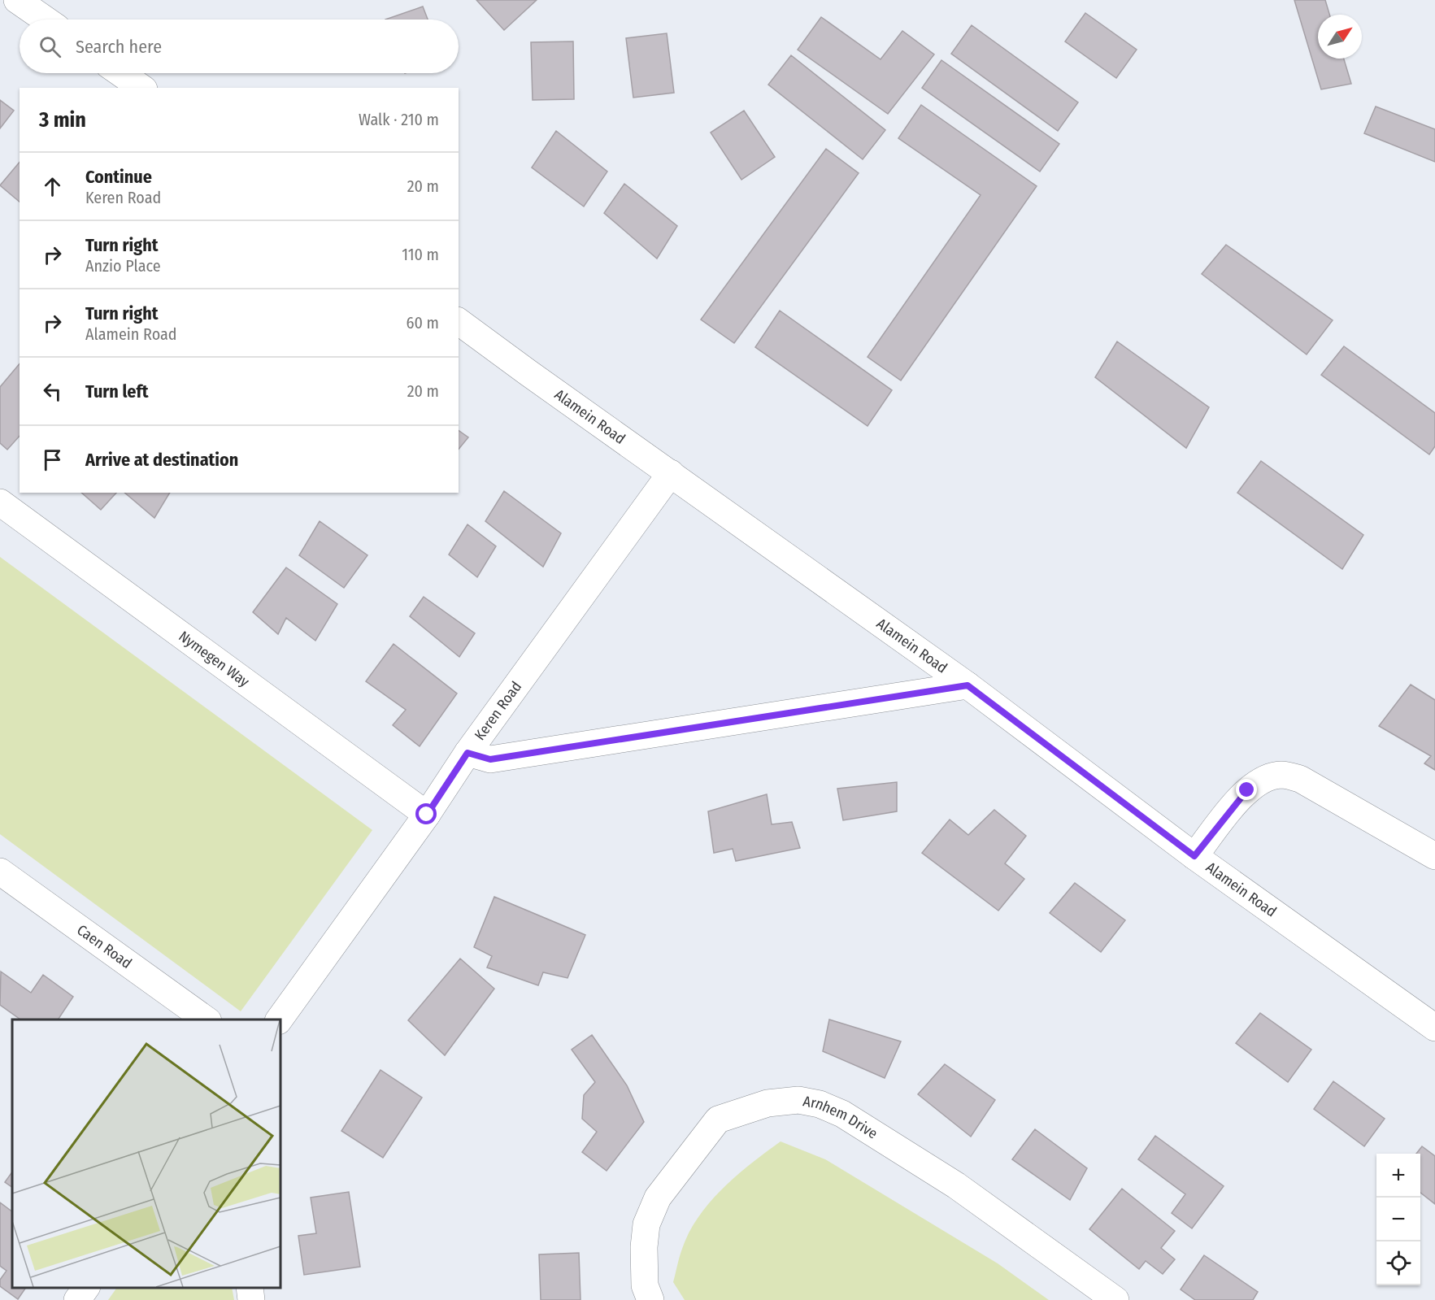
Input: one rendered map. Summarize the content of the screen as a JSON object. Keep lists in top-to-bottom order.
{
  "streets": {
    "street": [
      "Alamein Road",
      "Nymegen Way",
      "Keren Road",
      "Caen Road",
      "Arnhem Drive"
    ]
  },
  "crossings": [
    ["Alamein Road", "Keren Road"],
    ["Nymegen Way", "Keren Road"]
  ],
  "north": "top right",
  "page": {
    "search": "Search here",
    "heading": ["3 min", "Walk · 210 m"],
    "list": [
      ["Continue", "Keren Road", "20 m"],
      ["Turn right", "Anzio Place", "110 m"],
      ["Turn right", "Alamein Road", "60 m"],
      ["Turn left", "20 m"],
      "Arrive at destination"
    ],
    "map_buttons": ["+", "−"]
  }
}
